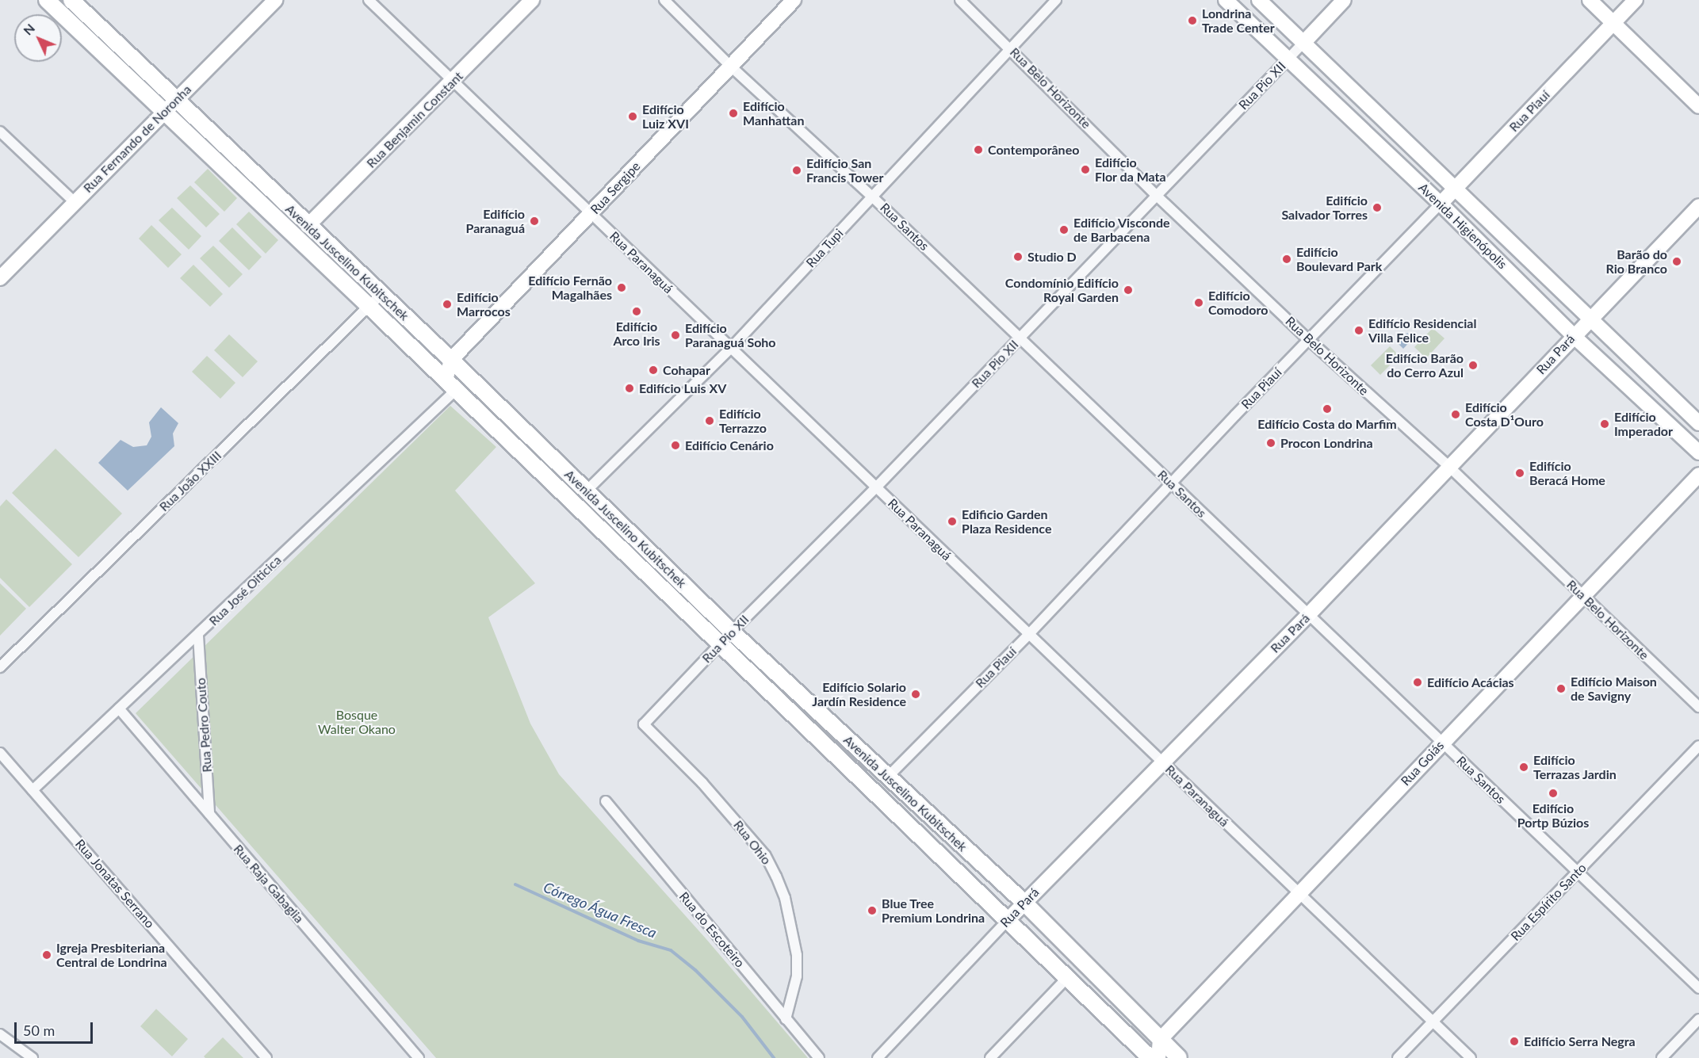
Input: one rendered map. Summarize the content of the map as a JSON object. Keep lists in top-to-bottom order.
{
  "streets": {
    "main road": [
      "Rua Pio XII",
      "Rua Piauí",
      "Rua Benjamin Constant",
      "Rua Fernando de Noronha",
      "Rua Sergipe",
      "Avenida Higienópolis",
      "Avenida Juscelino Kubitschek",
      "Rua Pará",
      "Rua Goiás"
    ],
    "street": [
      "Rua Belo Horizonte",
      "Rua Santos",
      "Rua Tupi",
      "Rua Paranaguá",
      "Rua João XXIII",
      "Rua José Oiticica",
      "Rua Pedro Couto",
      "Rua Ohio",
      "Rua Jonatas Serrano",
      "Rua Raja Gabaglia",
      "Rua Espírito Santo",
      "Rua do Escoteiro"
    ]
  },
  "crossings": [
    ["Rua Pio XII", "Rua Belo Horizonte"],
    ["Rua Pio XII", "Avenida Higienópolis"],
    ["Rua Pio XII", "Rua Santos"],
    ["Rua Pio XII", "Avenida Juscelino Kubitschek"],
    ["Rua Pio XII", "Rua Paranaguá"],
    ["Rua Pio XII", "Rua Ohio"],
    ["Rua Belo Horizonte", "Rua Piauí"],
    ["Rua Belo Horizonte", "Rua Tupi"],
    ["Rua Belo Horizonte", "Rua Pará"],
    ["Rua Belo Horizonte", "Rua Goiás"],
    ["Rua Piauí", "Avenida Higienópolis"],
    ["Rua Piauí", "Rua Santos"],
    ["Rua Piauí", "Avenida Juscelino Kubitschek"],
    ["Rua Piauí", "Rua Paranaguá"],
    ["Rua Benjamin Constant", "Avenida Juscelino Kubitschek"],
    ["Rua Benjamin Constant", "Rua Paranaguá"],
    ["Rua Fernando de Noronha", "Avenida Juscelino Kubitschek"],
    ["Rua Sergipe", "Rua Santos"],
    ["Rua Sergipe", "Avenida Juscelino Kubitschek"],
    ["Rua Sergipe", "Rua Paranaguá"],
    ["Rua Sergipe", "Rua José Oiticica"],
    ["Avenida Higienópolis", "Rua Pará"],
    ["Rua Santos", "Rua Tupi"],
    ["Rua Santos", "Rua Pará"],
    ["Rua Santos", "Rua Goiás"],
    ["Rua Santos", "Rua Espírito Santo"],
    ["Rua Tupi", "Avenida Juscelino Kubitschek"],
    ["Rua Tupi", "Rua Paranaguá"],
    ["Avenida Juscelino Kubitschek", "Rua Pará"],
    ["Avenida Juscelino Kubitschek", "Rua João XXIII"],
    ["Avenida Juscelino Kubitschek", "Rua José Oiticica"],
    ["Avenida Juscelino Kubitschek", "Rua Goiás"],
    ["Rua Paranaguá", "Rua Pará"],
    ["Rua Paranaguá", "Rua Goiás"],
    ["Rua Paranaguá", "Rua Espírito Santo"],
    ["Rua José Oiticica", "Rua Pedro Couto"],
    ["Rua José Oiticica", "Rua Jonatas Serrano"],
    ["Rua José Oiticica", "Rua Raja Gabaglia"],
    ["Rua Pedro Couto", "Rua Raja Gabaglia"],
    ["Rua Ohio", "Rua do Escoteiro"]
  ],
  "water": ["Córrego Água Fresca"],
  "parks": ["Bosque Walter Okano"],
  "places": [
    "Londrina Trade Center",
    "Edifício Manhattan",
    "Edifício Luiz XVI",
    "Contemporâneo",
    "Edifício Flor da Mata",
    "Edifício San Francis Tower",
    "Edifício Salvador Torres",
    "Edifício Paranaguá",
    "Edifício Visconde de Barbacena",
    "Studio D",
    "Edifício Boulevard Park",
    "Barão do Rio Branco",
    "Edifício Fernão Magalhães",
    "Condomínio Edifício Royal Garden",
    "Edifício Comodoro",
    "Edifício Marrocos",
    "Edifício Arco Iris",
    "Edifício Residencial Villa Felice",
    "Edifício Paranaguá Soho",
    "Edifício Barão do Cerro Azul",
    "Cohapar",
    "Edifício Luis XV",
    "Edifício Costa do Marfim",
    "Edifício Costa D¹Ouro",
    "Edifício Terrazzo",
    "Edifício Imperador",
    "Procon Londrina",
    "Edifício Cenário",
    "Edifício Beracá Home",
    "Edificio Garden Plaza Residence",
    "Edifício Acácias",
    "Edifício Maison de Savigny",
    "Edifício Solario Jardín Residence",
    "Edifício Terrazas Jardin",
    "Edifício Portp Búzios",
    "Blue Tree Premium Londrina",
    "Igreja Presbiteriana Central de Londrina",
    "Edifício Serra Negra"
  ],
  "scale_bar": "50 m",
  "north": "top left"
}
